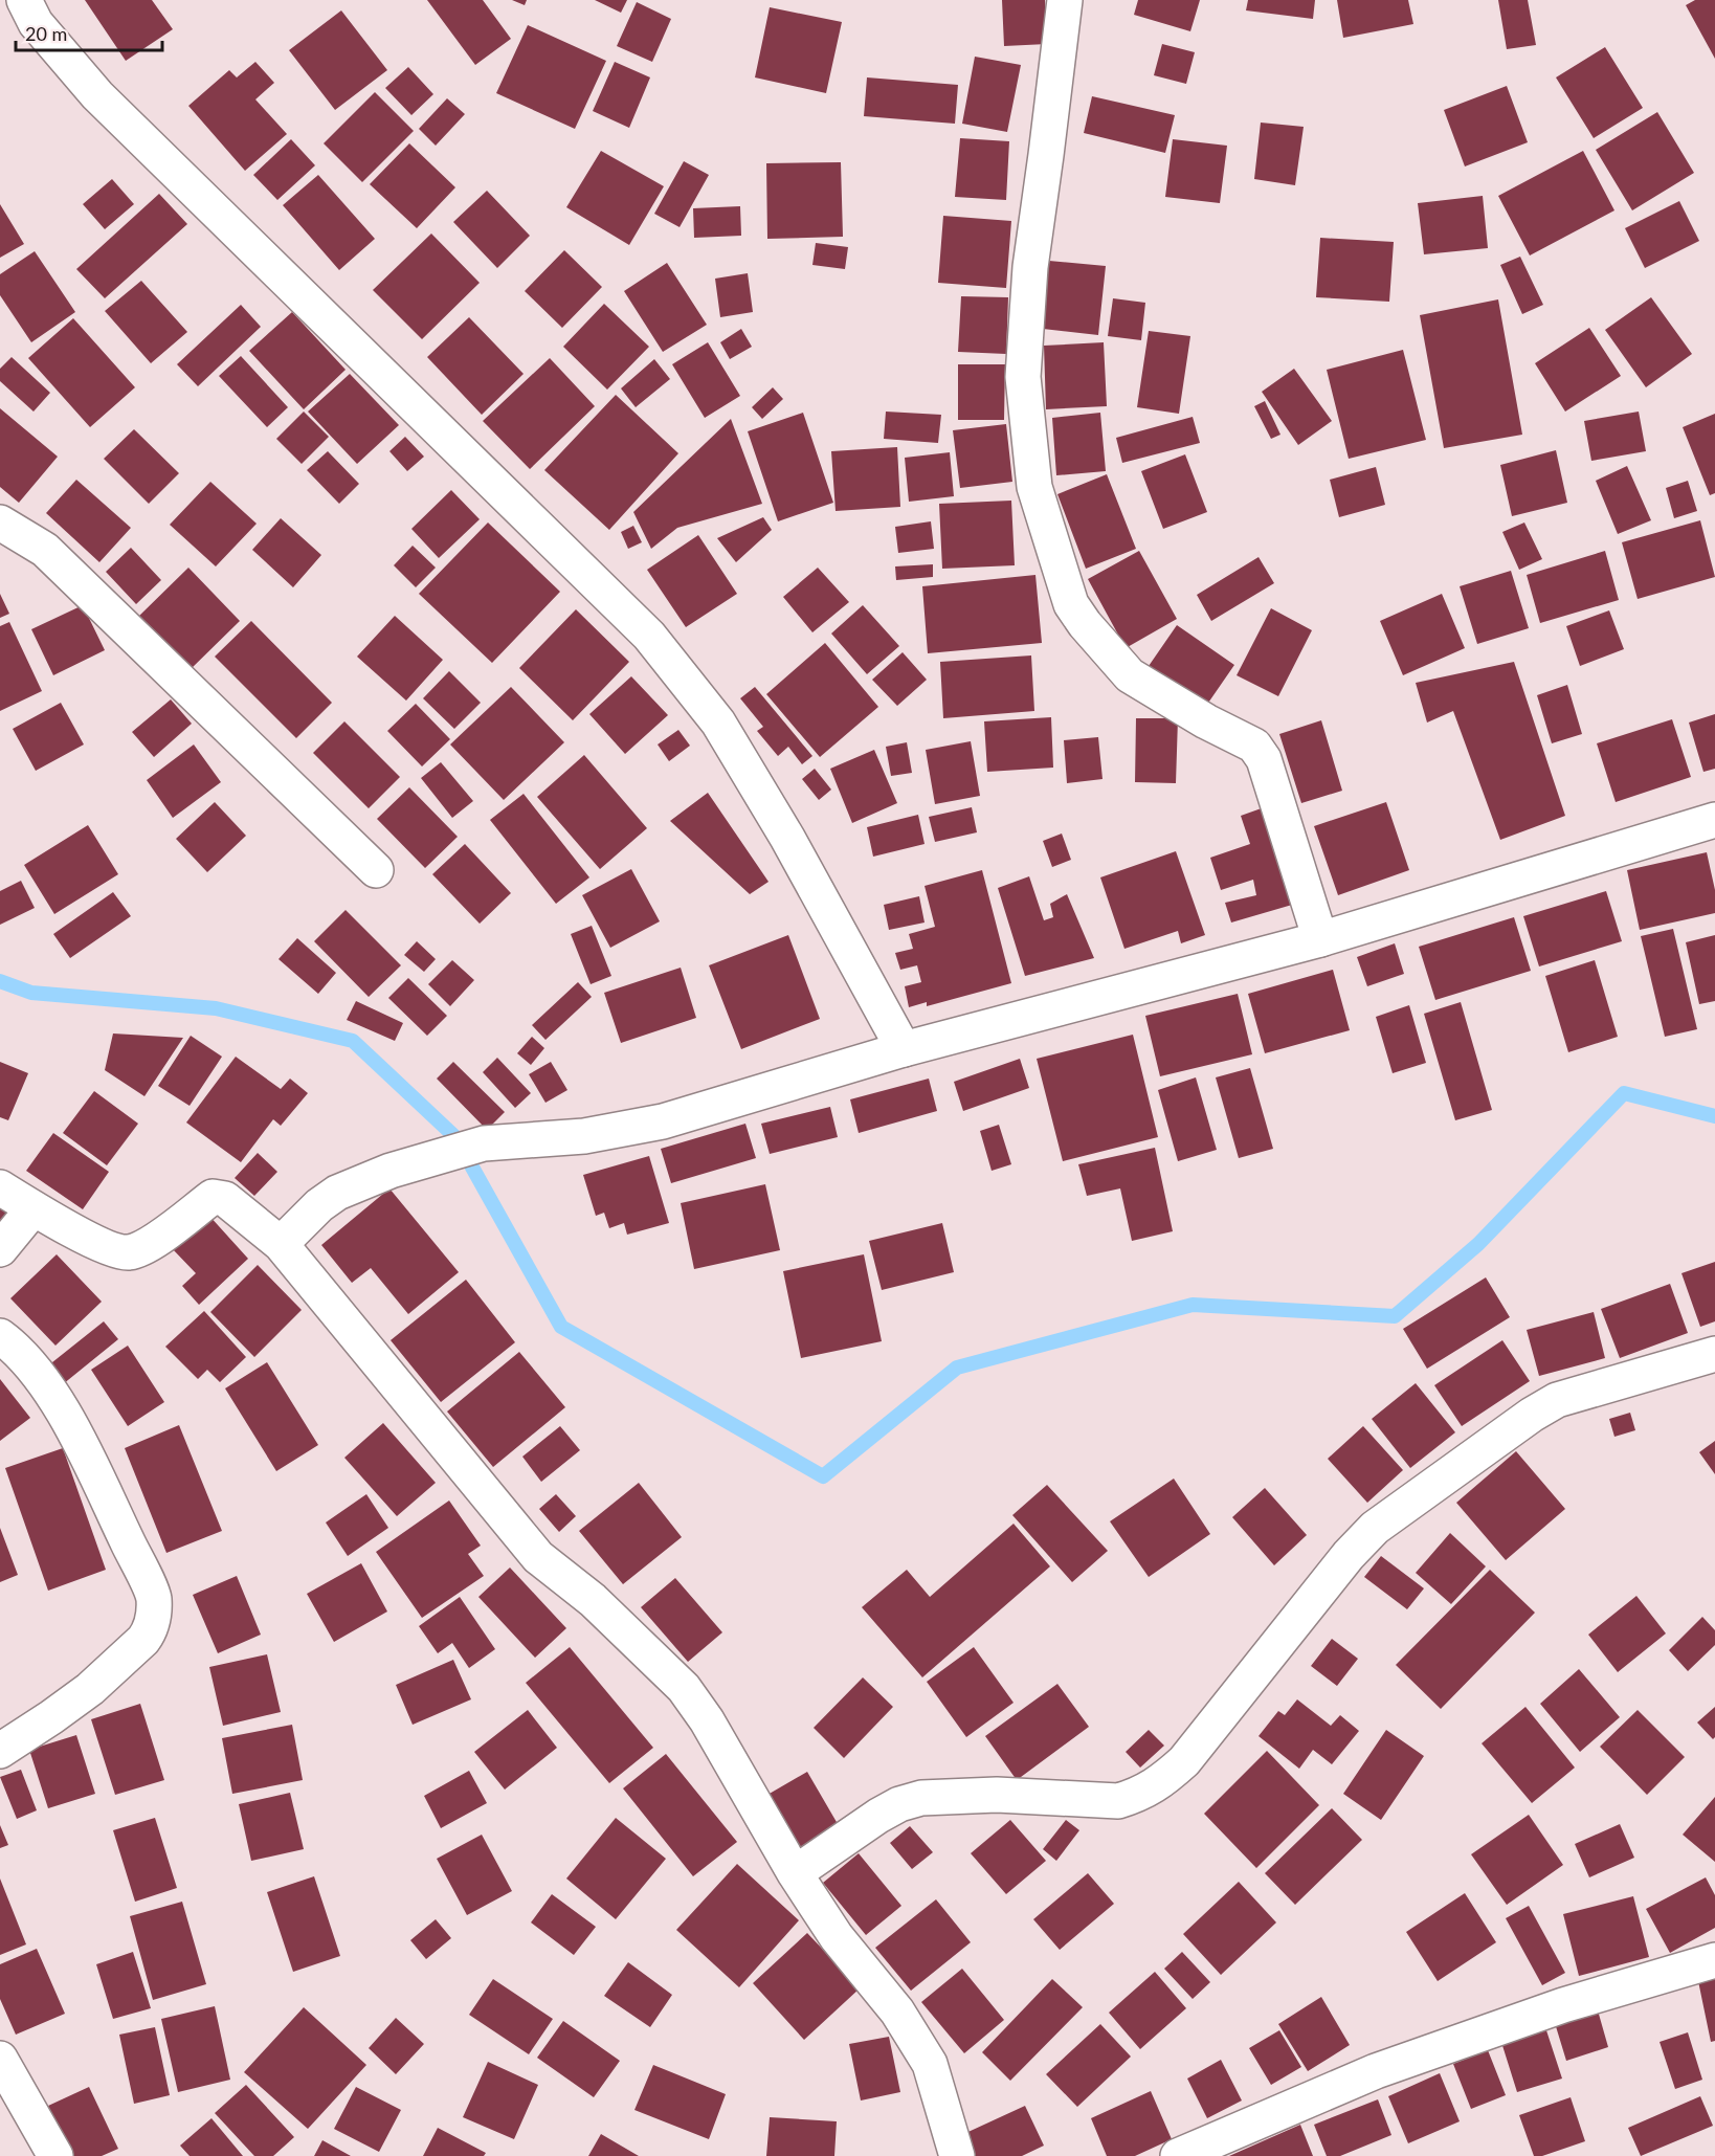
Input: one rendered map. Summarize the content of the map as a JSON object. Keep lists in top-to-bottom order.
{
  "scale_bar": "20 m"
}
